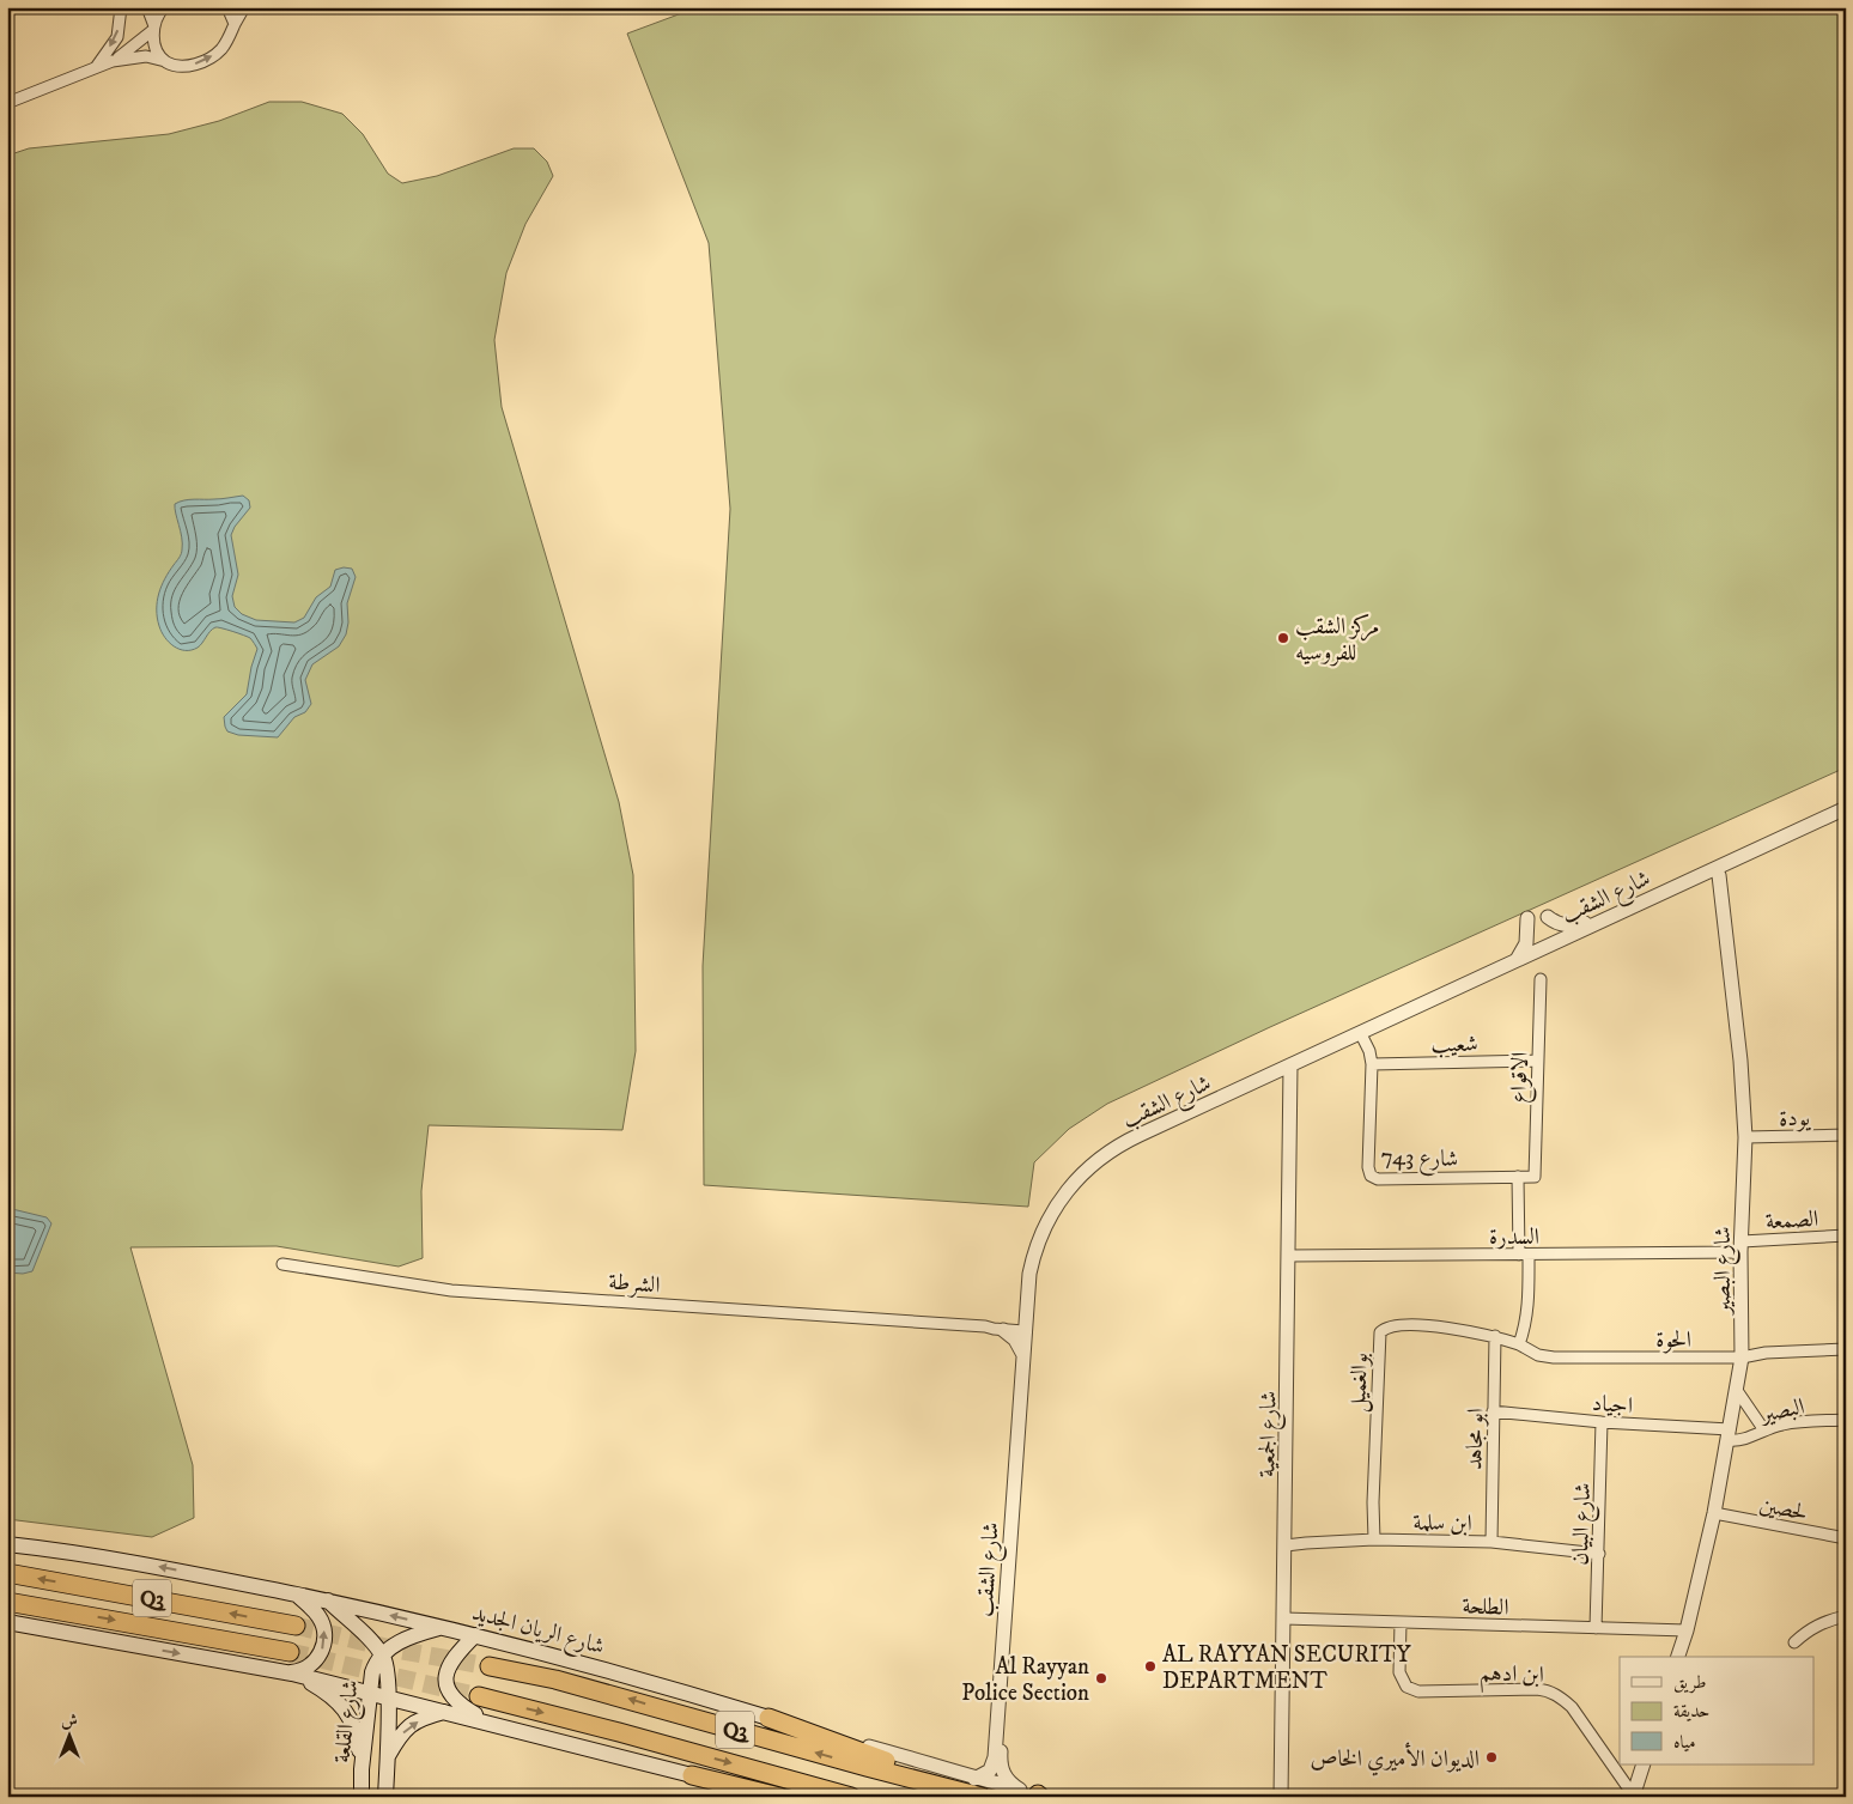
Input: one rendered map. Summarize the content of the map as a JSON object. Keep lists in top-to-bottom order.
{
  "streets": {
    "highway": ["Q3", "شارع الريان الجديد"],
    "main road": ["شارع القلعة"],
    "street": [
      "شارع الشقب",
      "شعيب",
      "الاقواع",
      "يودة",
      "شارع 743",
      "الصمعة",
      "السدرة",
      "شارع البصير",
      "الشرطة",
      "الحوة",
      "بوالغميل",
      "اجياد",
      "البصير",
      "شارع الجمعية",
      "ابو مجاهد",
      "لحصين",
      "ابن سلمة",
      "شارع البيان",
      "الطلحة",
      "ابن ادهم"
    ]
  },
  "crossings": [
    ["شارع الشقب", "شارع 743"],
    ["شارع الشقب", "شارع البصير"],
    ["شارع الشقب", "الشرطة"],
    ["شارع الشقب", "شارع الجمعية"],
    ["شارع الشقب", "شارع الريان الجديد"],
    ["شعيب", "الاقواع"],
    ["شعيب", "شارع 743"],
    ["الاقواع", "شارع 743"],
    ["يودة", "شارع البصير"],
    ["الصمعة", "السدرة"],
    ["الصمعة", "شارع البصير"],
    ["السدرة", "شارع البصير"],
    ["السدرة", "شارع الجمعية"],
    ["شارع البصير", "الحوة"],
    ["شارع البصير", "اجياد"],
    ["شارع البصير", "البصير"],
    ["شارع البصير", "لحصين"],
    ["شارع البصير", "الطلحة"],
    ["الحوة", "بوالغميل"],
    ["بوالغميل", "ابو مجاهد"],
    ["بوالغميل", "ابن سلمة"],
    ["اجياد", "البصير"],
    ["اجياد", "ابو مجاهد"],
    ["اجياد", "شارع البيان"],
    ["شارع الجمعية", "ابن سلمة"],
    ["شارع الجمعية", "الطلحة"],
    ["ابو مجاهد", "ابن سلمة"],
    ["ابن سلمة", "شارع البيان"],
    ["شارع البيان", "الطلحة"],
    ["الطلحة", "ابن ادهم"],
    ["شارع الريان الجديد", "شارع القلعة"]
  ],
  "places": [
    "مركز الشقب للفروسيه",
    "AL RAYYAN SECURITY DEPARTMENT",
    "Al Rayyan Police Section",
    "الديوان الأميري الخاص"
  ],
  "legend": ["طريق", "حديقة", "مياه"],
  "north": "top"
}
